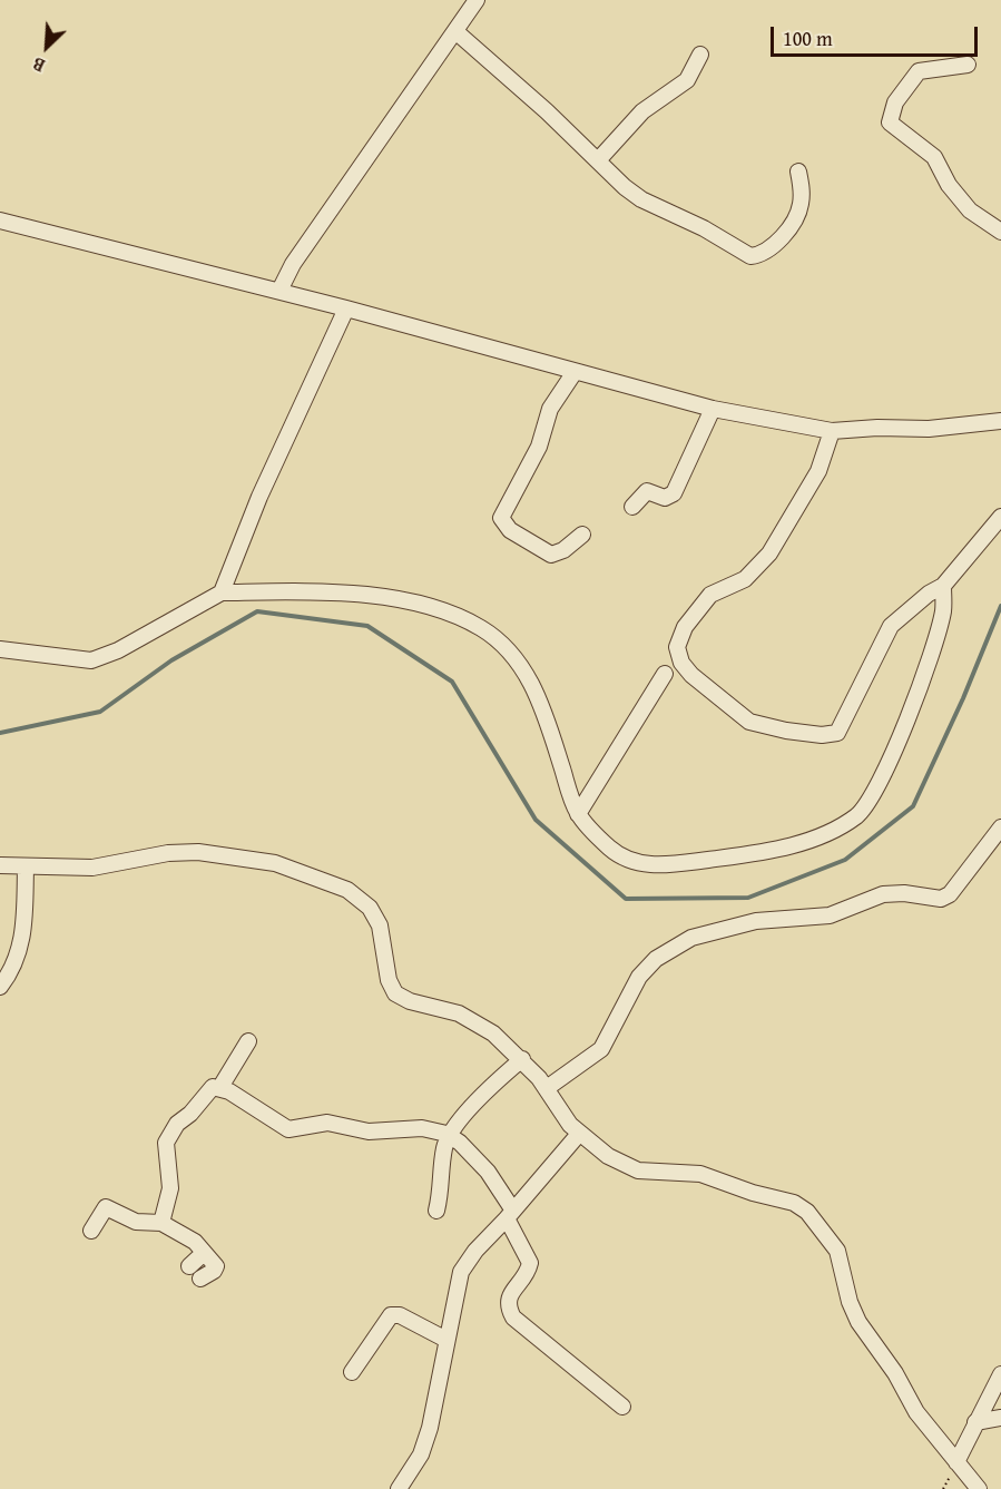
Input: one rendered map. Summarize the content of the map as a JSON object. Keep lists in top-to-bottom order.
{
  "scale_bar": "100 m",
  "north": "bottom left"
}
